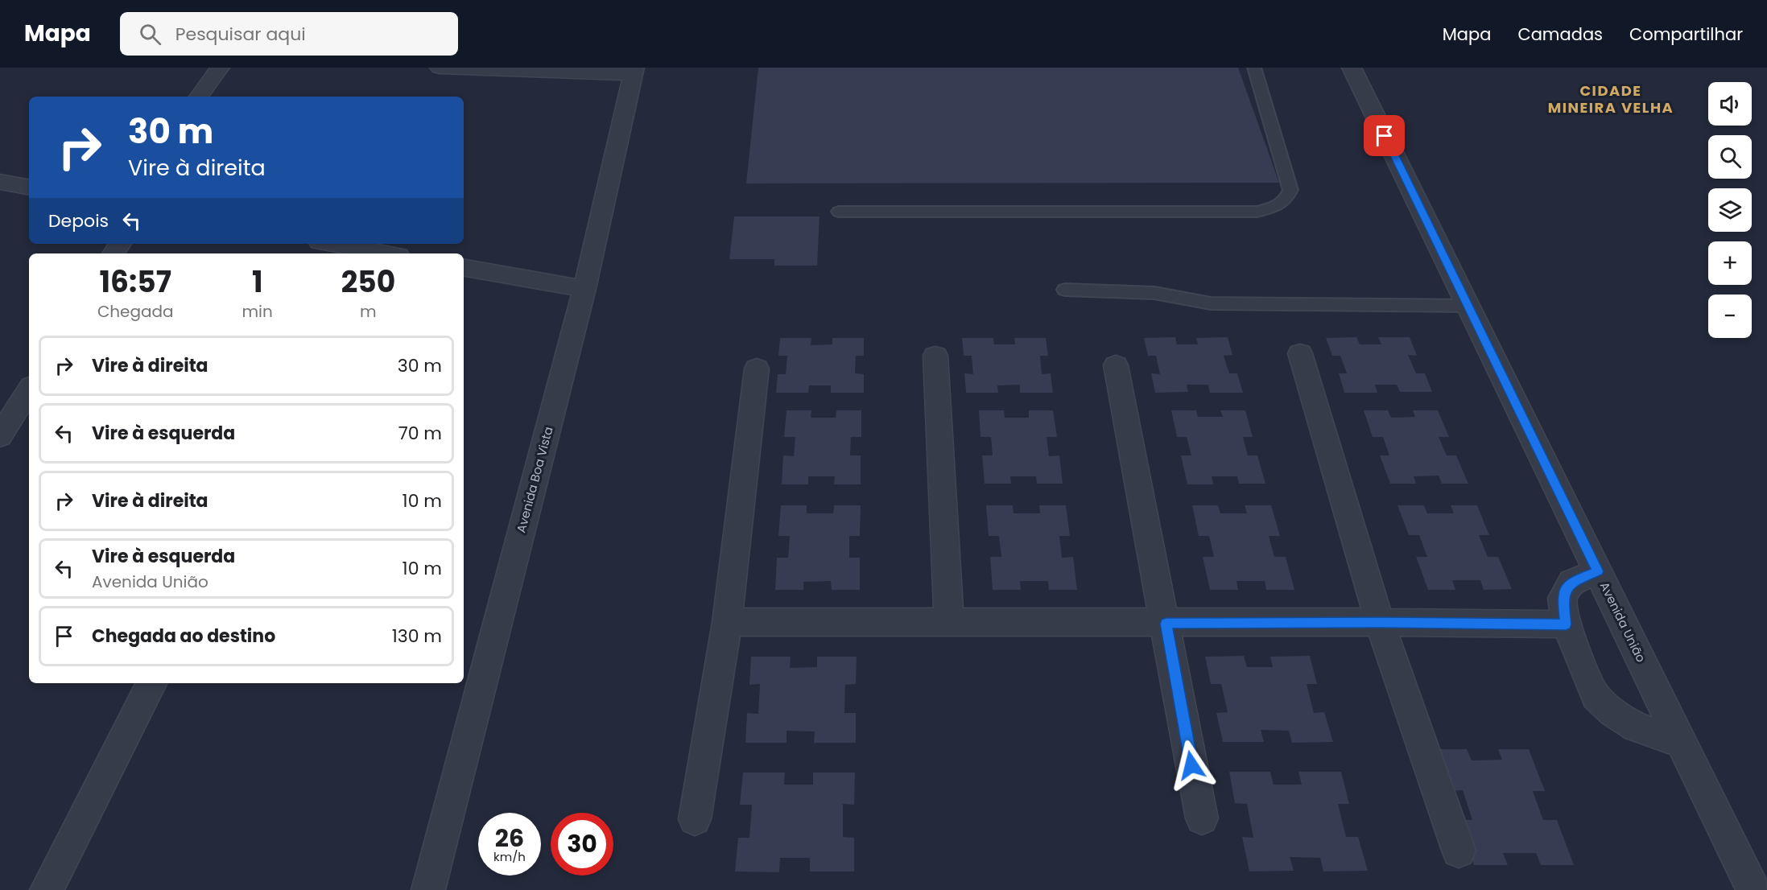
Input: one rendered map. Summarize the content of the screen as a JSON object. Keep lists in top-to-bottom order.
{
  "streets": {
    "street": ["Avenida Boa Vista", "Avenida União"]
  },
  "districts": ["CIDADE MINEIRA VELHA"],
  "page": {
    "header": "Mapa",
    "search": "Pesquisar aqui",
    "nav": ["Mapa", "Camadas", "Compartilhar"],
    "map_buttons": ["+", "−"],
    "turn": ["30 m", "Vire à direita"],
    "then": "Depois",
    "eta": [
      "16:57",
      "Chegada",
      "1",
      "min",
      "250",
      "m"
    ],
    "list": [
      {
        "name": "Vire à direita",
        "value": "30 m"
      },
      {
        "name": "Vire à esquerda",
        "value": "70 m"
      },
      {
        "name": "Vire à direita",
        "value": "10 m"
      },
      {
        "name": "Vire à esquerda",
        "note": "Avenida União",
        "value": "10 m"
      },
      {
        "name": "Chegada ao destino",
        "value": "130 m"
      }
    ],
    "speed": "26 km/h",
    "limit": "30"
  }
}
